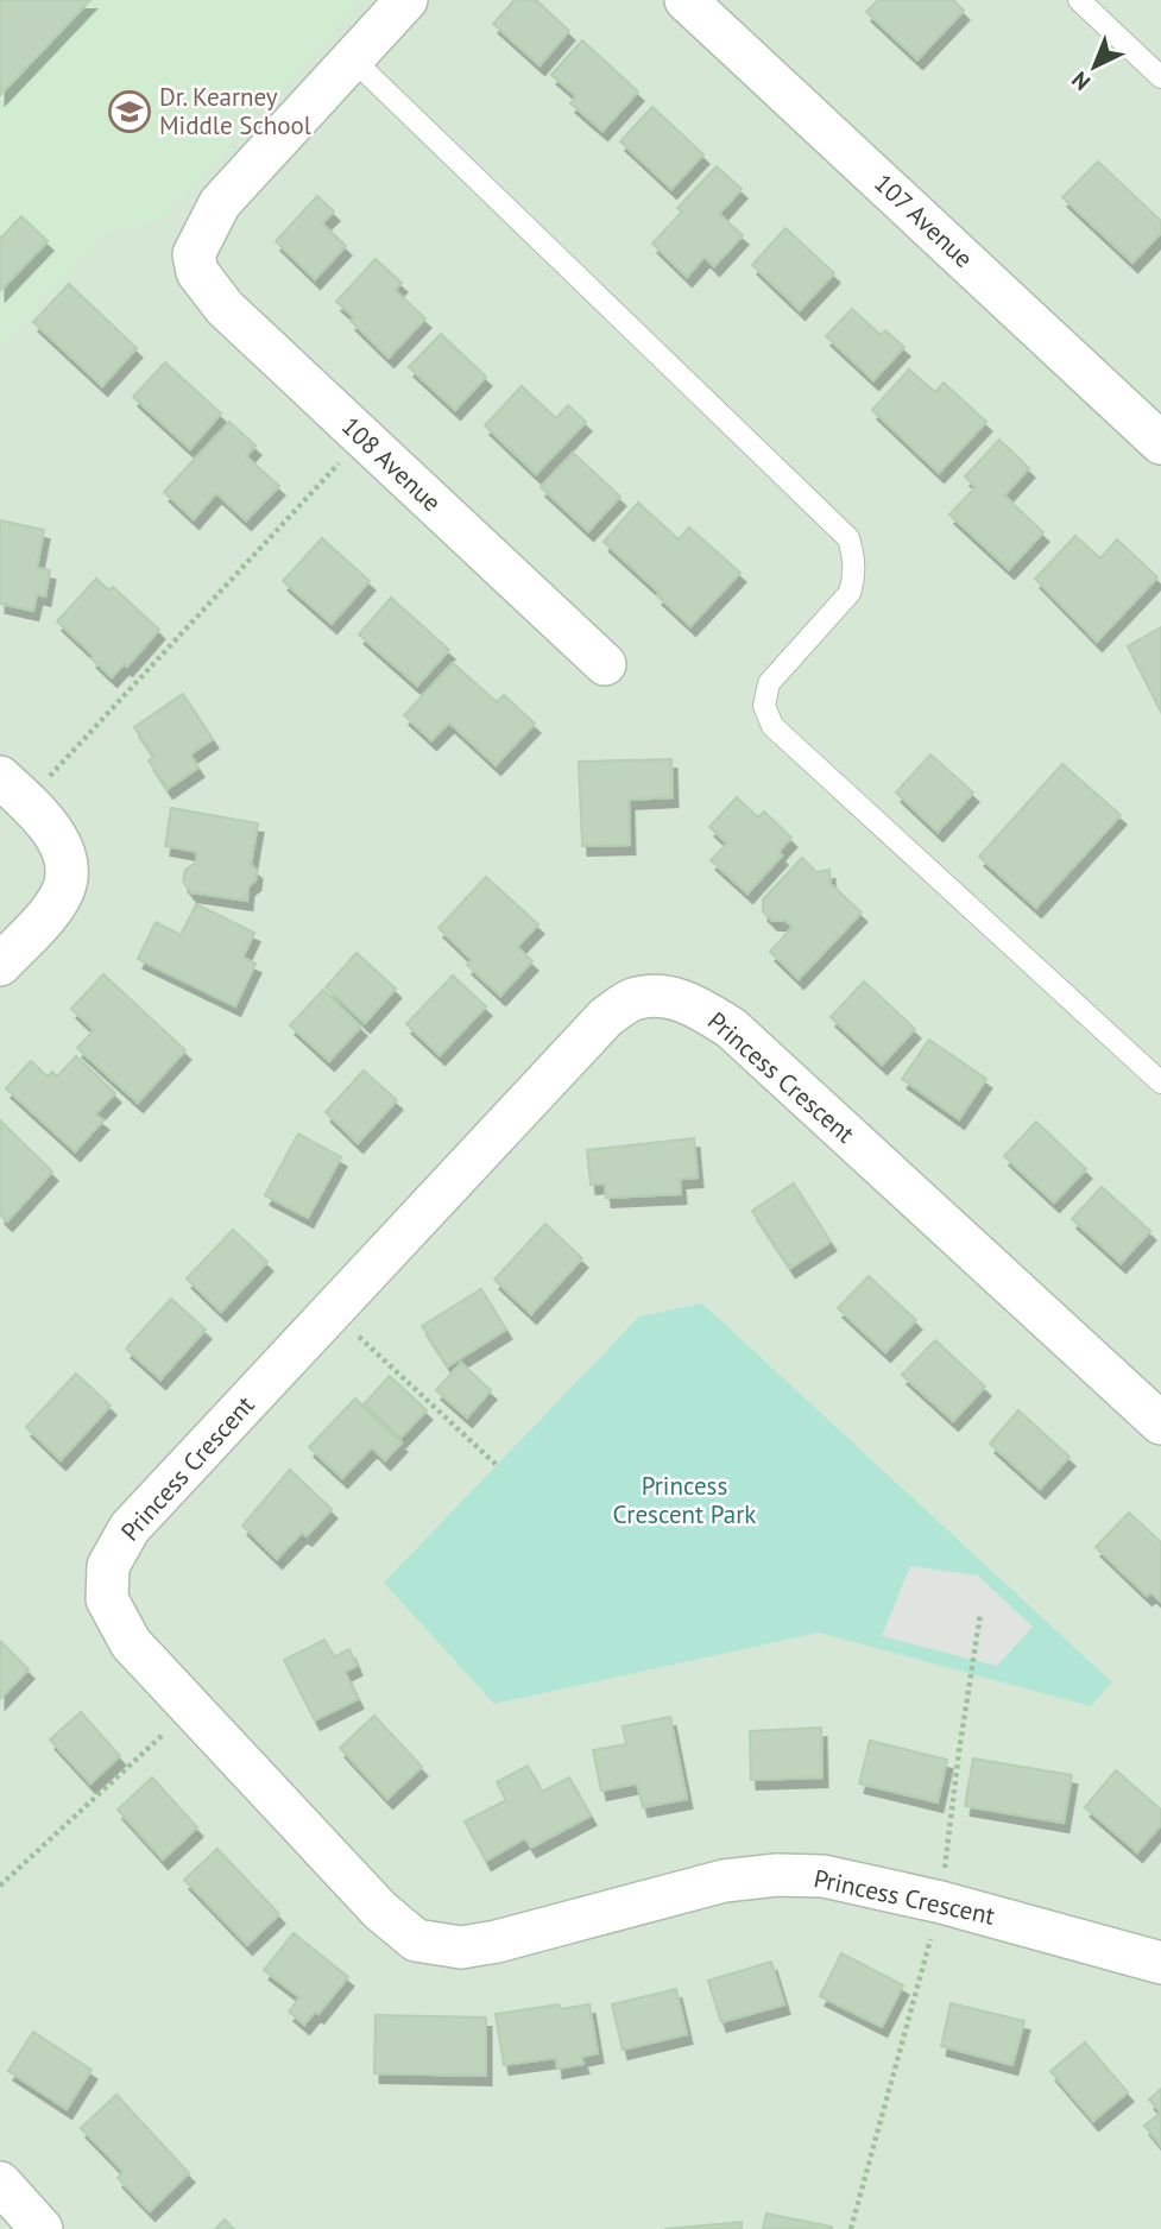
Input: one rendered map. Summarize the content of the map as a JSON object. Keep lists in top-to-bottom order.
{
  "streets": {
    "street": ["107 Avenue", "108 Avenue", "Princess Crescent"]
  },
  "parks": ["Princess Crescent Park"],
  "places": {
    "school or university": ["Dr. Kearney Middle School"]
  },
  "north": "bottom left"
}
